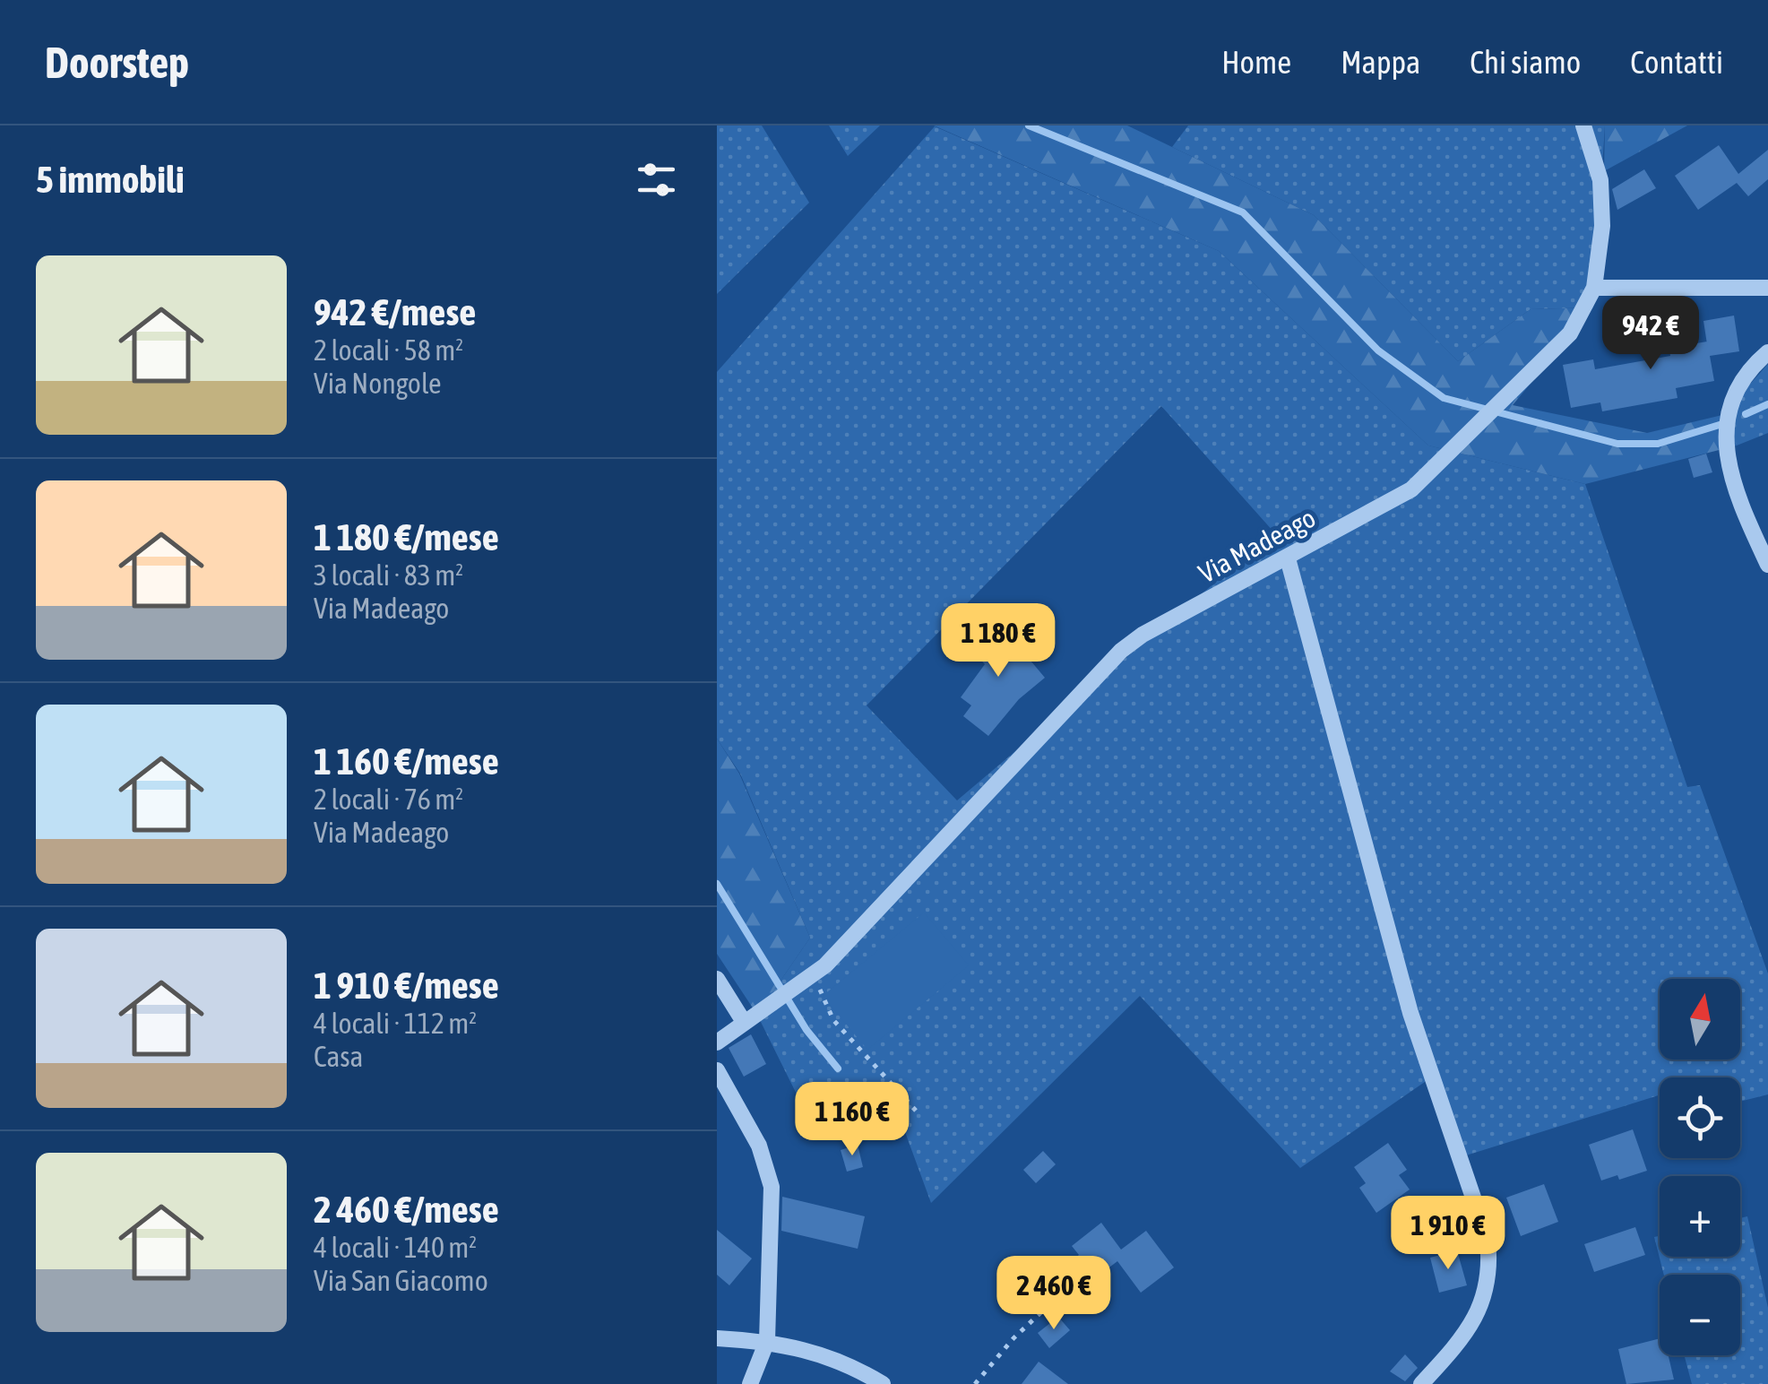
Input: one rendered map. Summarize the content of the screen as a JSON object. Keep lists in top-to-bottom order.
{
  "streets": {
    "street": ["Via Madeago"]
  },
  "north": "top",
  "page": {
    "header": "Doorstep",
    "nav": [
      "Home",
      "Mappa",
      "Chi siamo",
      "Contatti"
    ],
    "heading": "5 immobili",
    "list": [
      {
        "name": "942 €/mese",
        "note": "2 locali · 58 m² · Via Nongole"
      },
      {
        "name": "1 180 €/mese",
        "note": "3 locali · 83 m² · Via Madeago"
      },
      {
        "name": "1 160 €/mese",
        "note": "2 locali · 76 m² · Via Madeago"
      },
      {
        "name": "1 910 €/mese",
        "note": "4 locali · 112 m² · Casa"
      },
      {
        "name": "2 460 €/mese",
        "note": "4 locali · 140 m² · Via San Giacomo"
      }
    ],
    "price": [
      "942 €",
      "1 180 €",
      "1 160 €",
      "1 910 €",
      "2 460 €"
    ],
    "map_buttons": ["+", "−"]
  }
}
